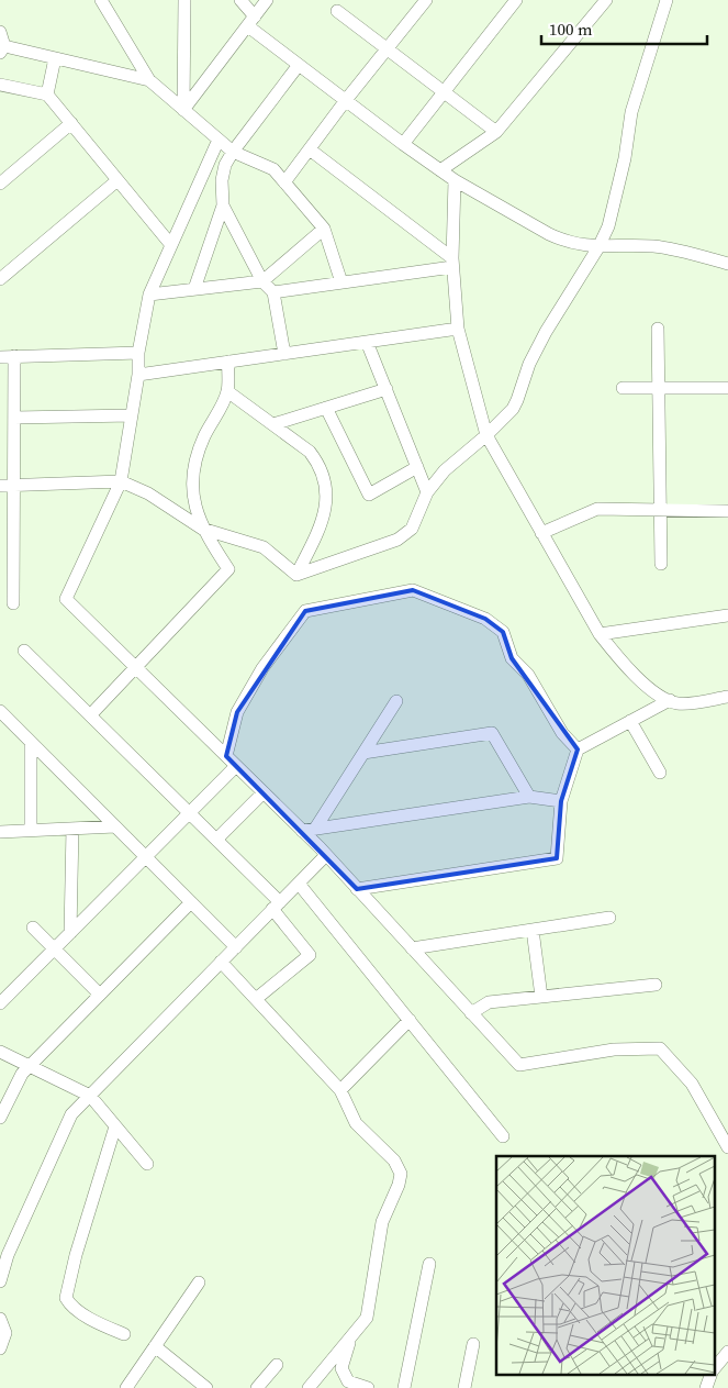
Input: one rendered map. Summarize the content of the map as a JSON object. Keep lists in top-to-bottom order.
{
  "scale_bar": "100 m"
}
